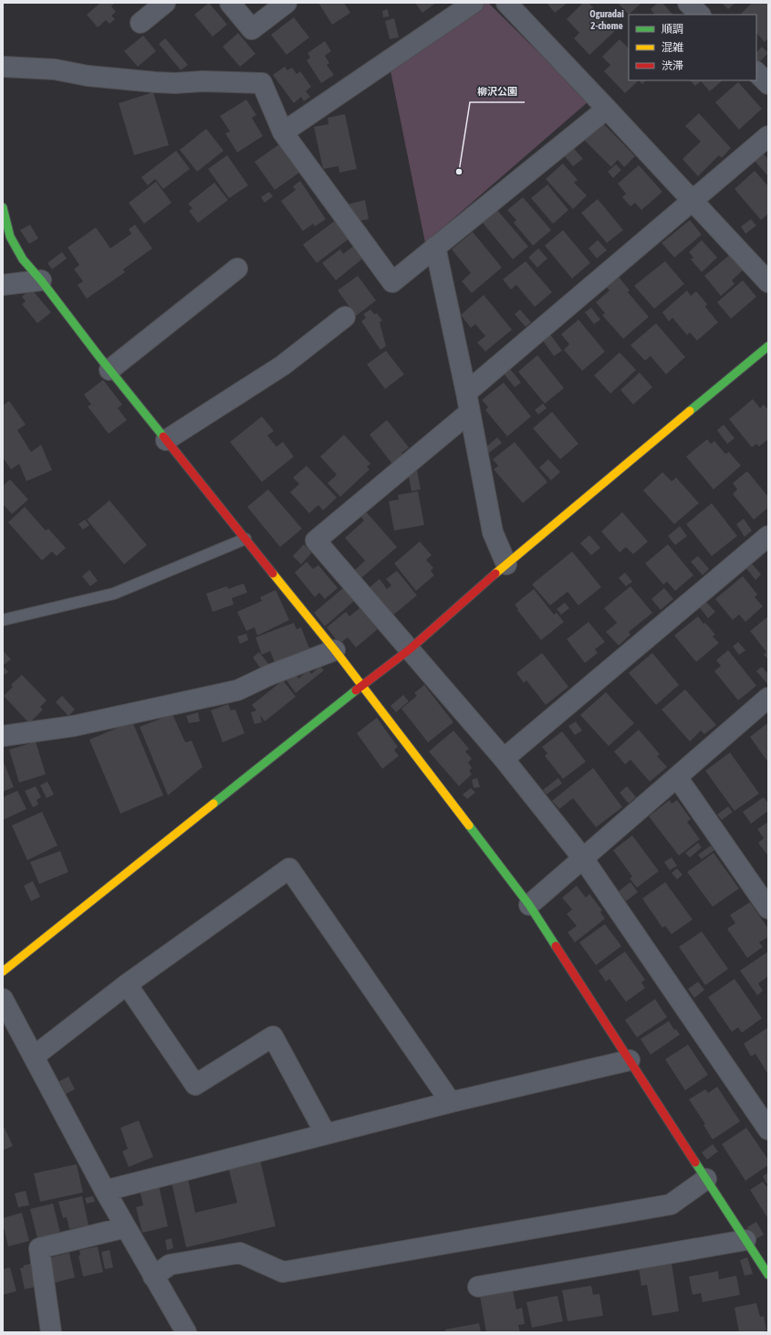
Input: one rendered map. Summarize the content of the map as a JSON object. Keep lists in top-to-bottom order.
{
  "districts": ["Oguradai 2-chome"],
  "places": ["柳沢公園"],
  "legend": ["順調", "混雑", "渋滞"]
}
